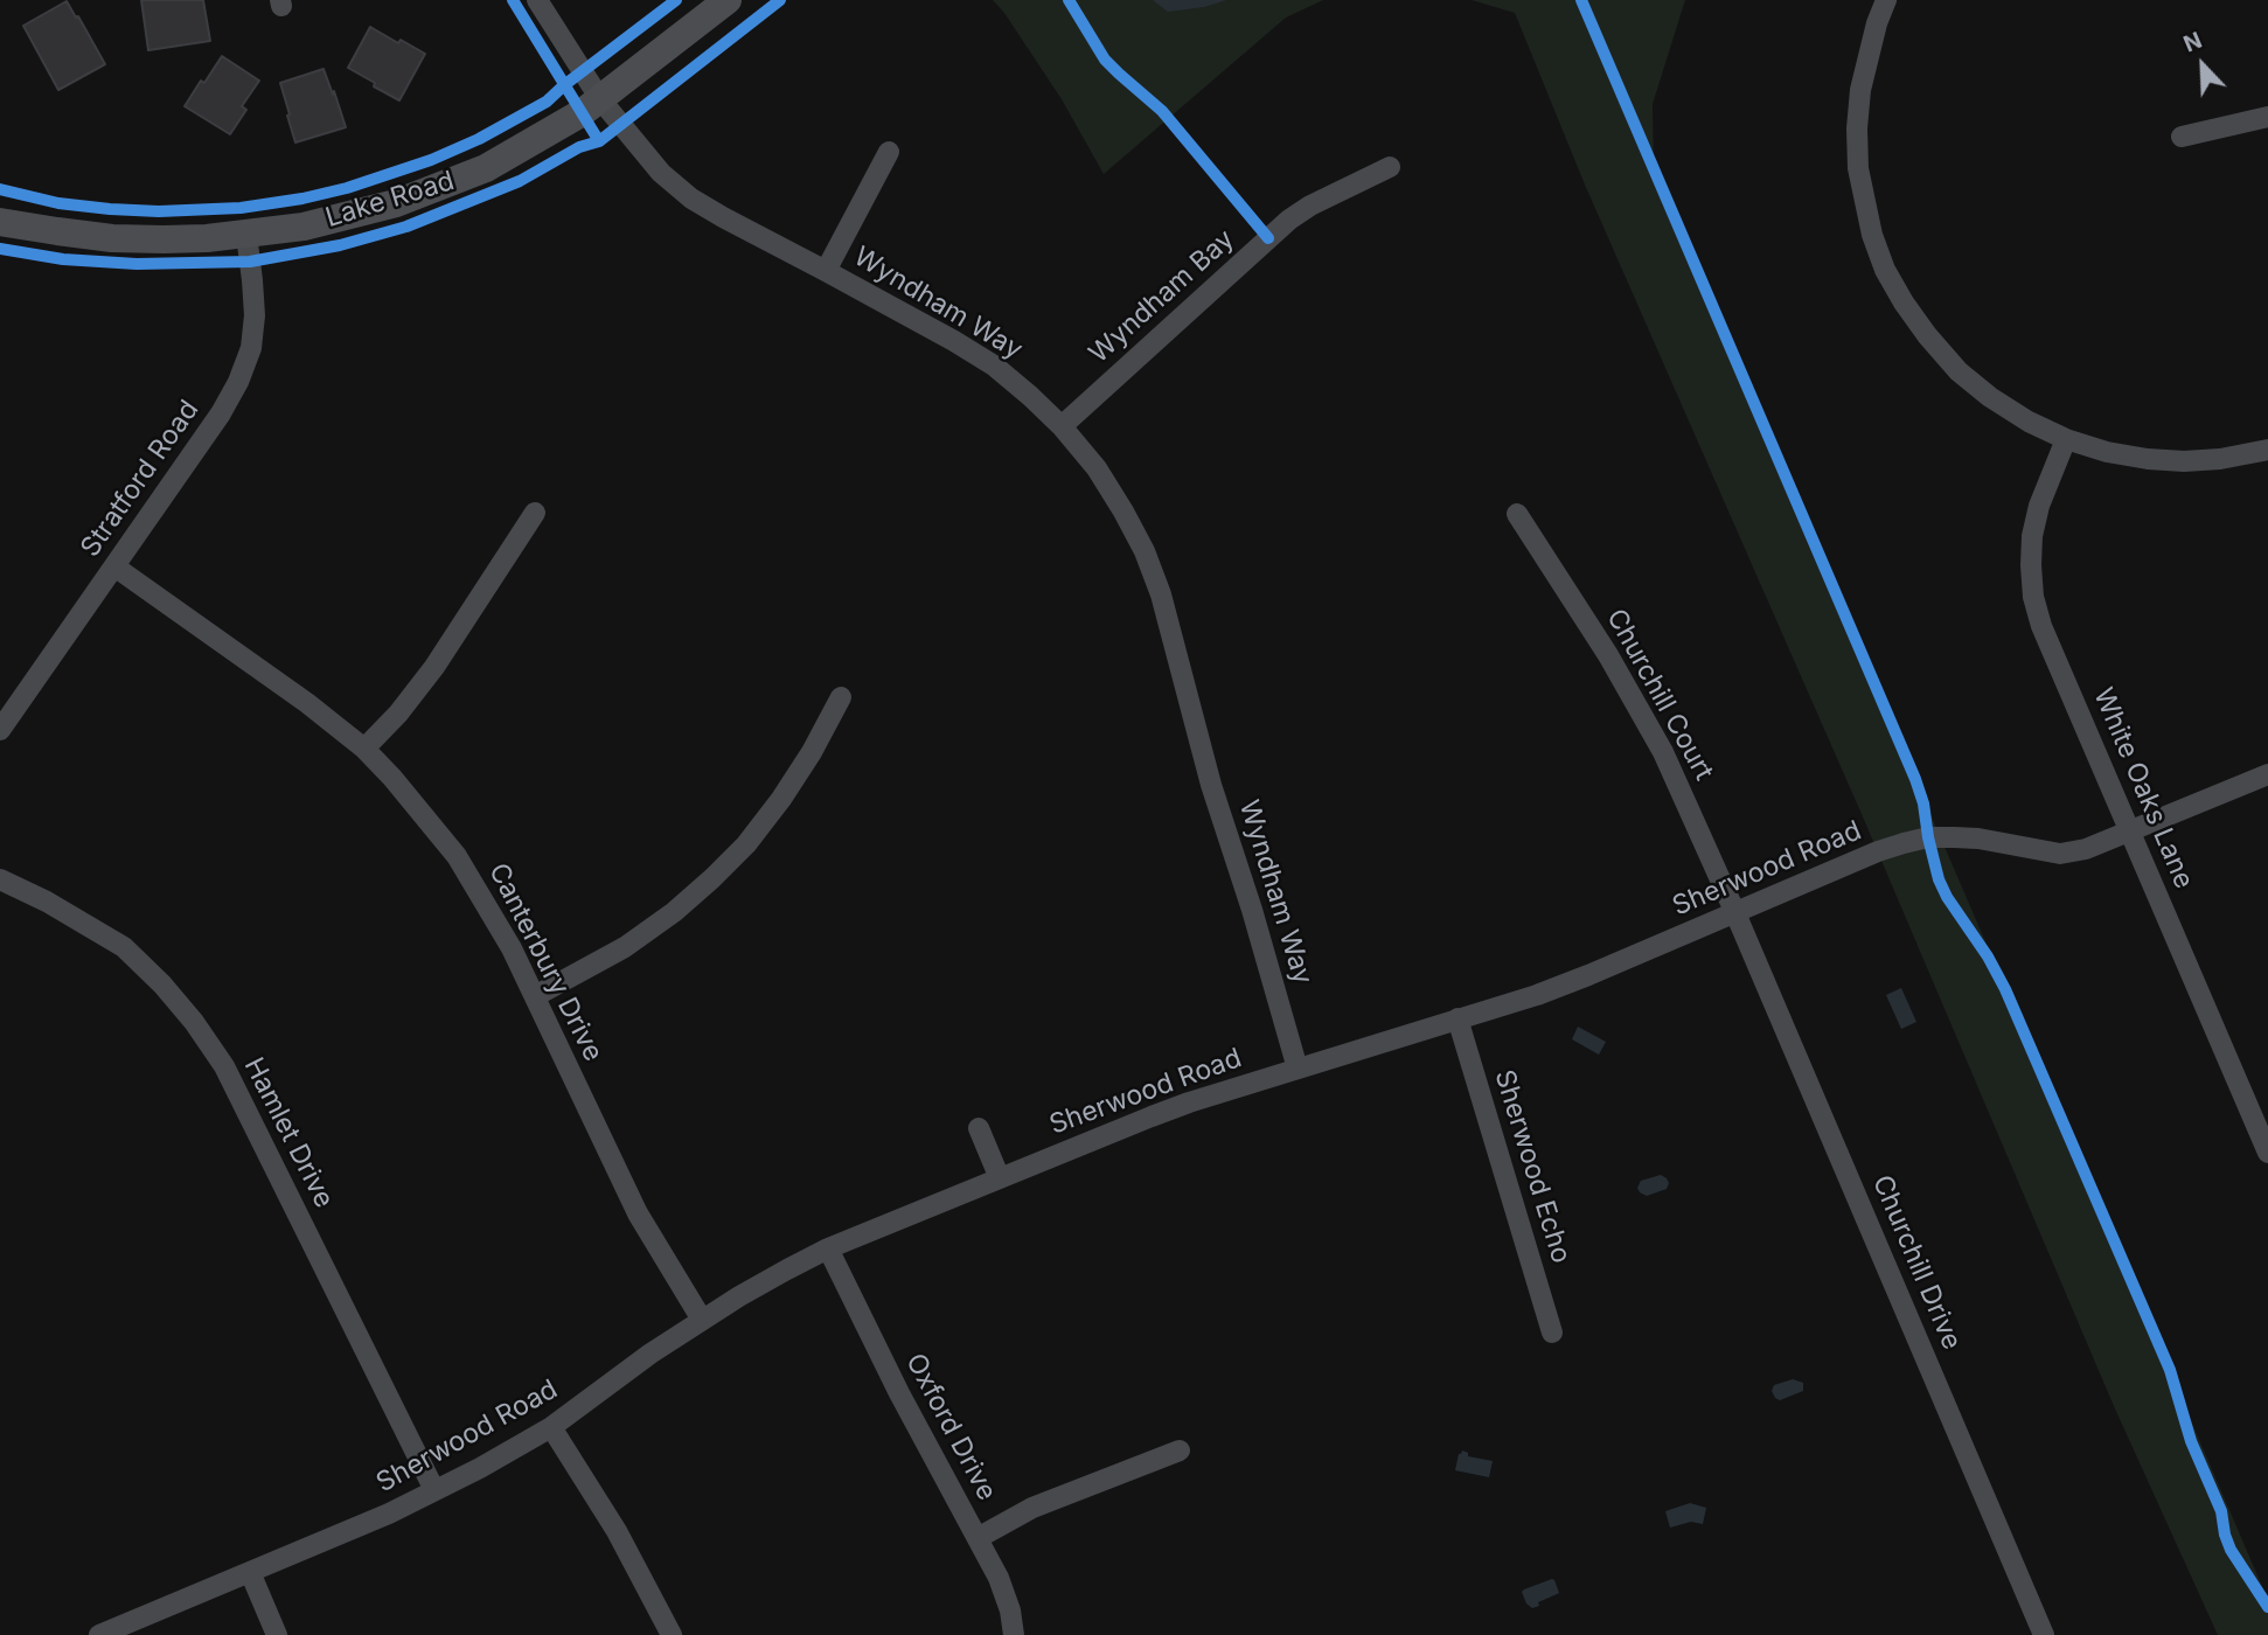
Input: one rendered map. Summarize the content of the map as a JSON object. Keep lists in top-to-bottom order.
{
  "streets": {
    "street": [
      "Lake Road",
      "Wyndham Bay",
      "Wyndham Way",
      "Stratford Road",
      "Churchill Court",
      "White Oaks Lane",
      "Sherwood Road",
      "Canterbury Drive",
      "Hamlet Drive",
      "Sherwood Echo",
      "Churchill Drive",
      "Oxford Drive"
    ]
  },
  "crossings": [
    ["Lake Road", "Wyndham Way"],
    ["Lake Road", "Stratford Road"],
    ["Wyndham Bay", "Wyndham Way"],
    ["Wyndham Way", "Sherwood Road"],
    ["Stratford Road", "Canterbury Drive"],
    ["Churchill Court", "Sherwood Road"],
    ["Churchill Court", "Churchill Drive"],
    ["White Oaks Lane", "Sherwood Road"],
    ["Sherwood Road", "Canterbury Drive"],
    ["Sherwood Road", "Hamlet Drive"],
    ["Sherwood Road", "Sherwood Echo"],
    ["Sherwood Road", "Churchill Drive"],
    ["Sherwood Road", "Oxford Drive"]
  ],
  "north": "top left"
}
